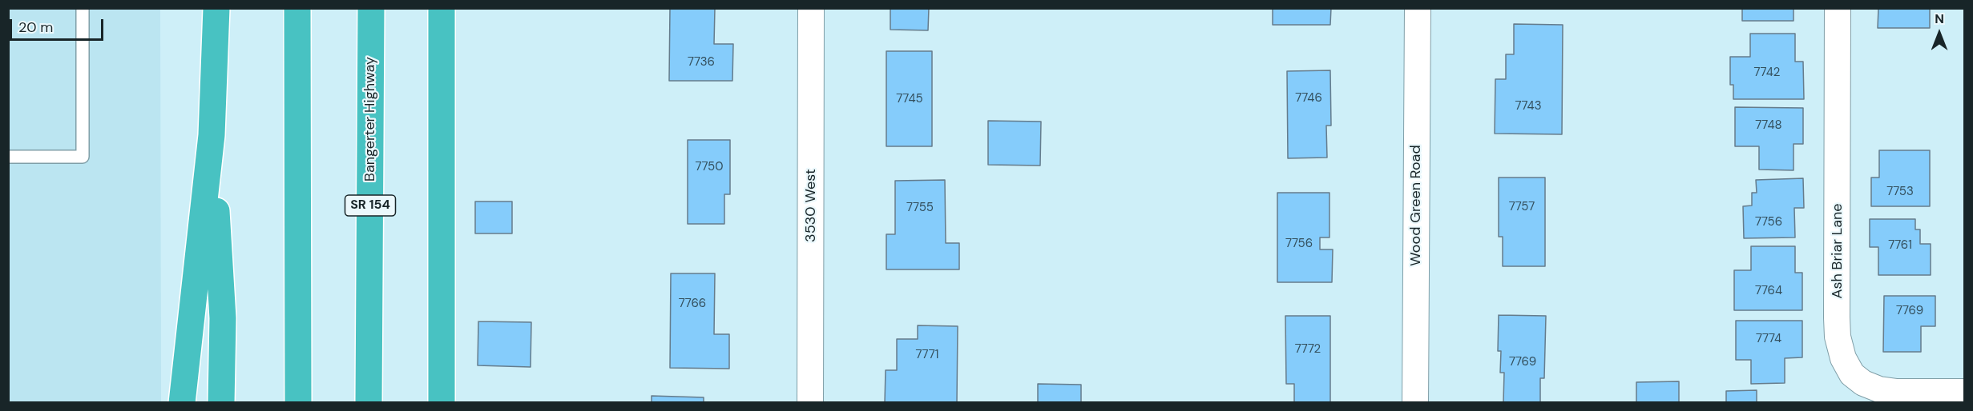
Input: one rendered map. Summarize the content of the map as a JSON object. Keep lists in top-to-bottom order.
{
  "streets": {
    "highway": ["Bangerter Highway", "SR 154"],
    "street": ["3530 West", "Wood Green Road", "Ash Briar Lane"]
  },
  "house_numbers": [
    "7736",
    "7742",
    "7746",
    "7745",
    "7743",
    "7748",
    "7750",
    "7753",
    "7757",
    "7755",
    "7756",
    "7756",
    "7761",
    "7764",
    "7766",
    "7769",
    "7774",
    "7772",
    "7771",
    "7769"
  ],
  "scale_bar": "20 m",
  "north": "top"
}
